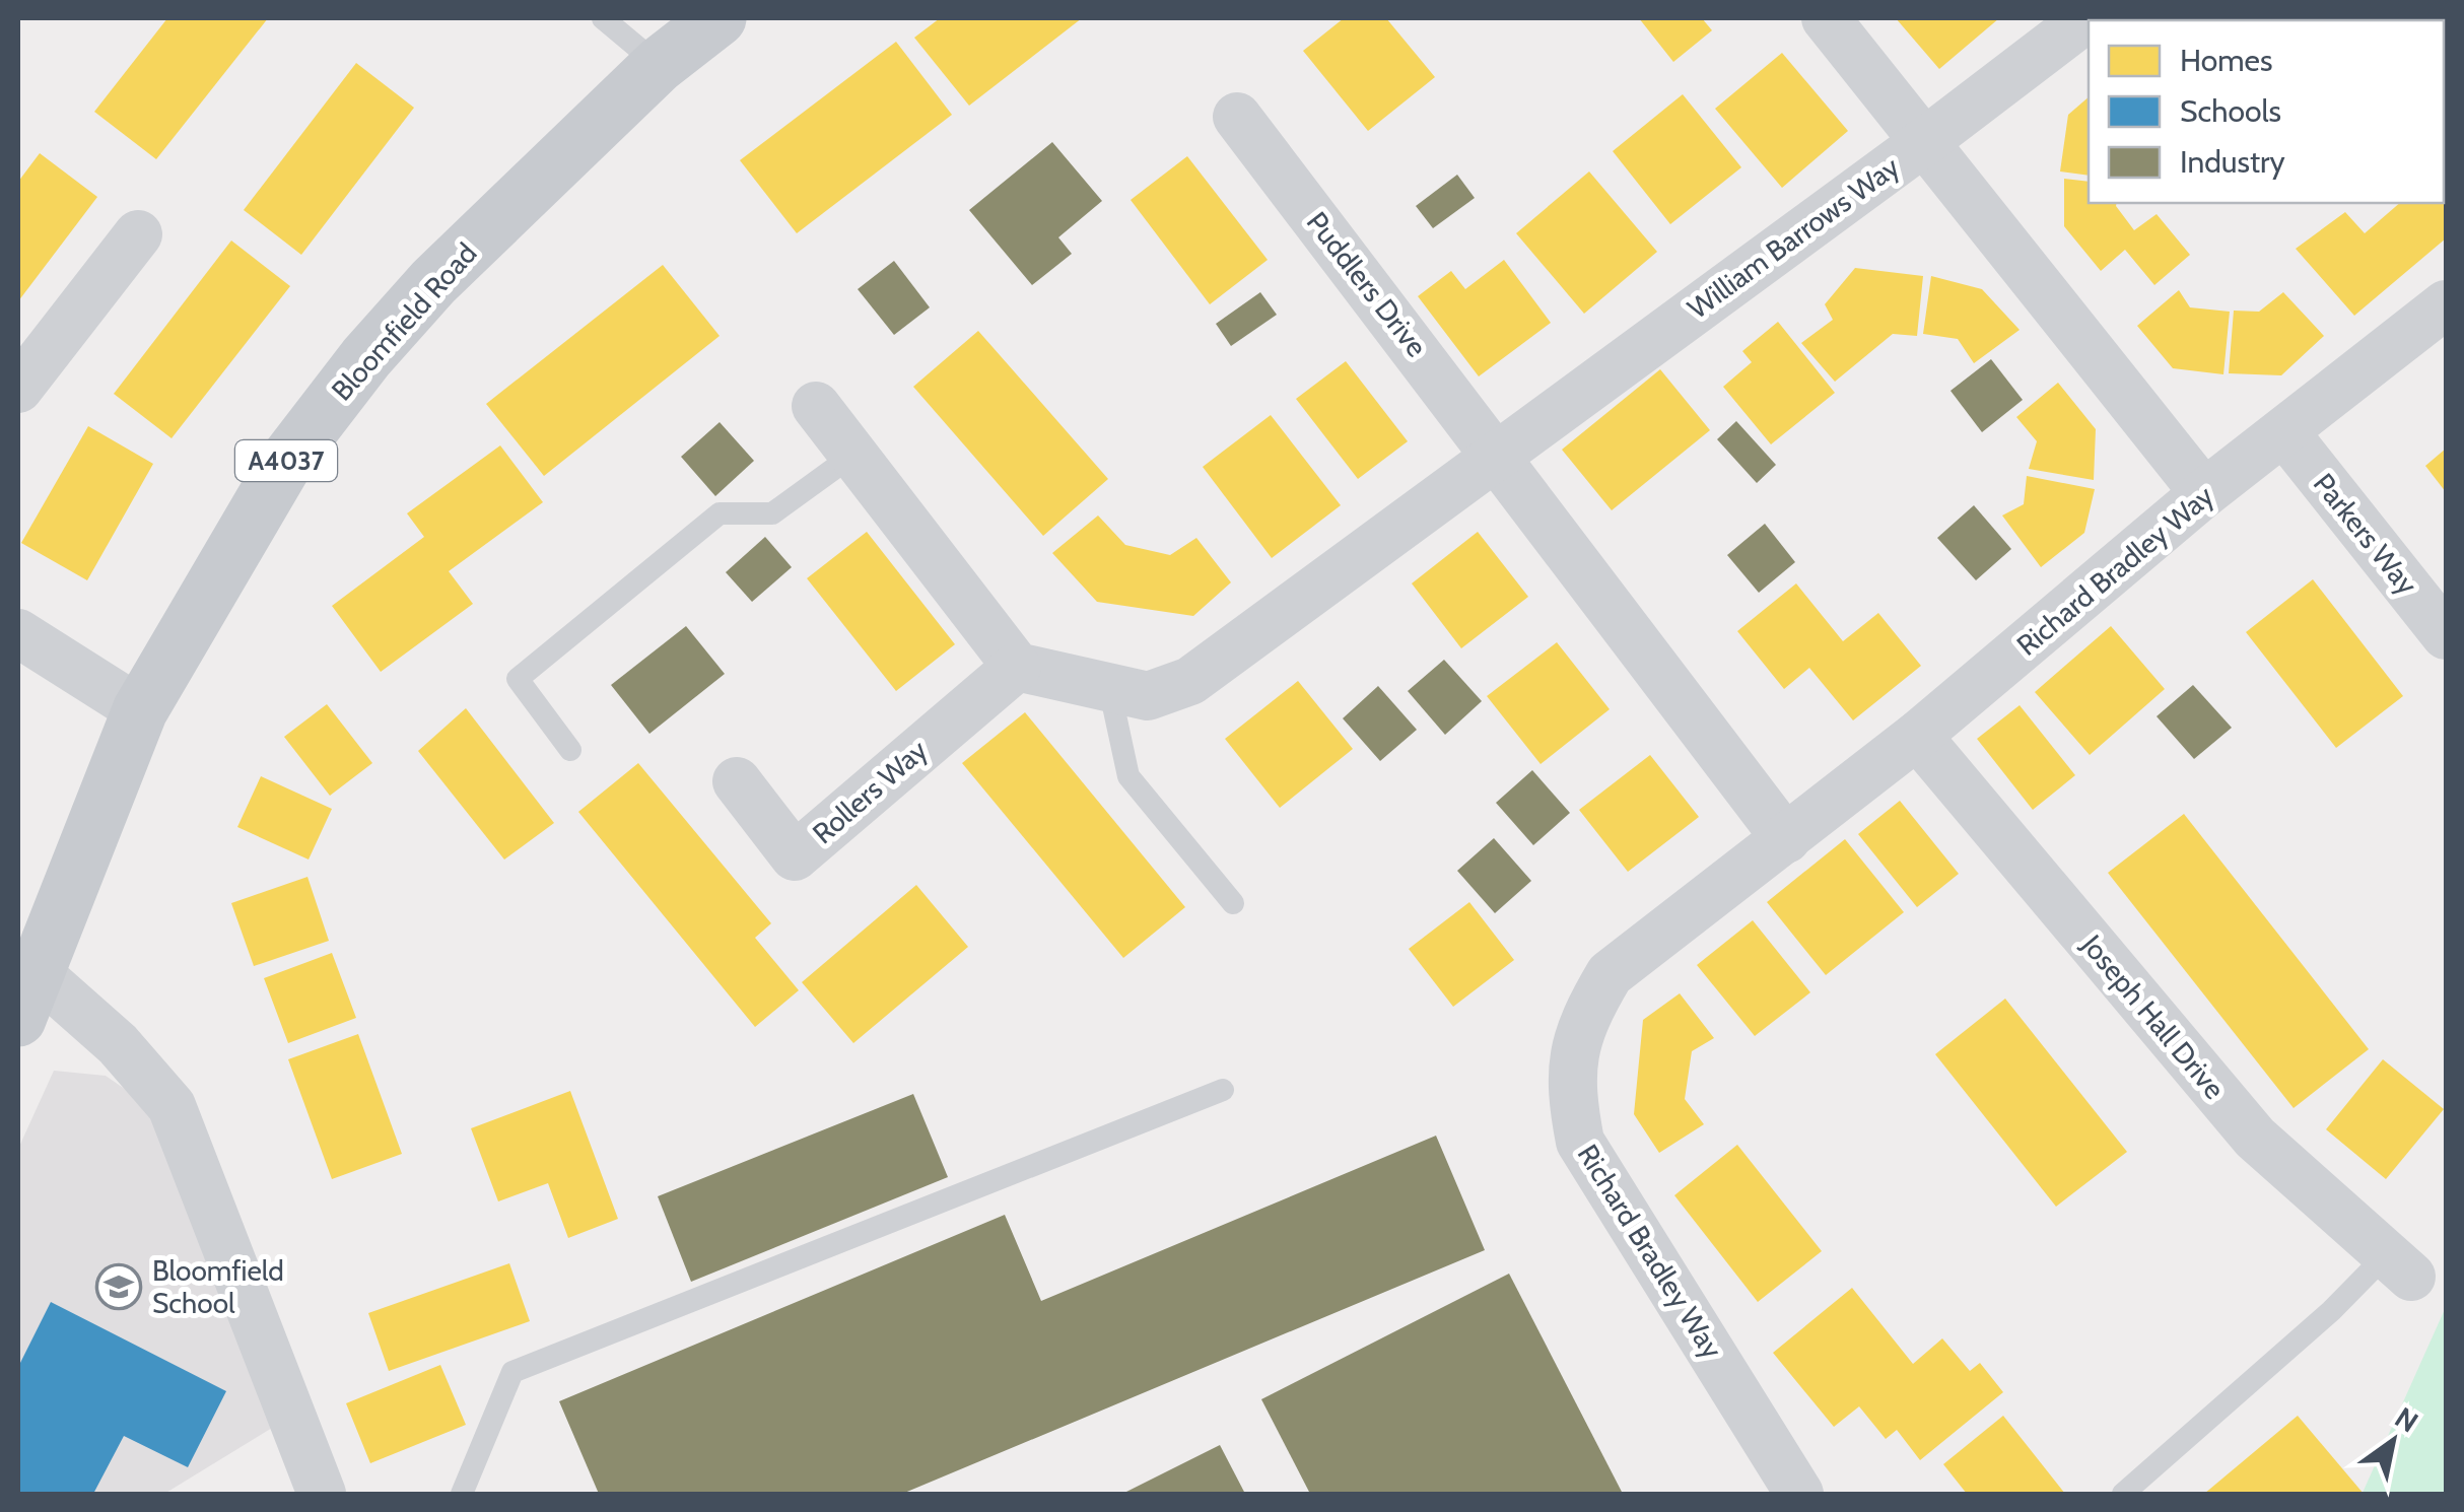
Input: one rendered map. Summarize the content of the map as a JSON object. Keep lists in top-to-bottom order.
{
  "streets": {
    "main road": ["Bloomfield Road", "A4037"],
    "street": [
      "William Barrows Way",
      "Puddlers Drive",
      "Parkers Way",
      "Richard Bradley Way",
      "Rollers Way",
      "Joseph Hall Drive"
    ]
  },
  "crossings": [
    ["William Barrows Way", "Puddlers Drive"],
    ["William Barrows Way", "Rollers Way"],
    ["Parkers Way", "Richard Bradley Way"],
    ["Richard Bradley Way", "Joseph Hall Drive"]
  ],
  "places": {
    "school or university": ["Bloomfield School"]
  },
  "legend": ["Homes", "Schools", "Industry"],
  "north": "top right"
}
